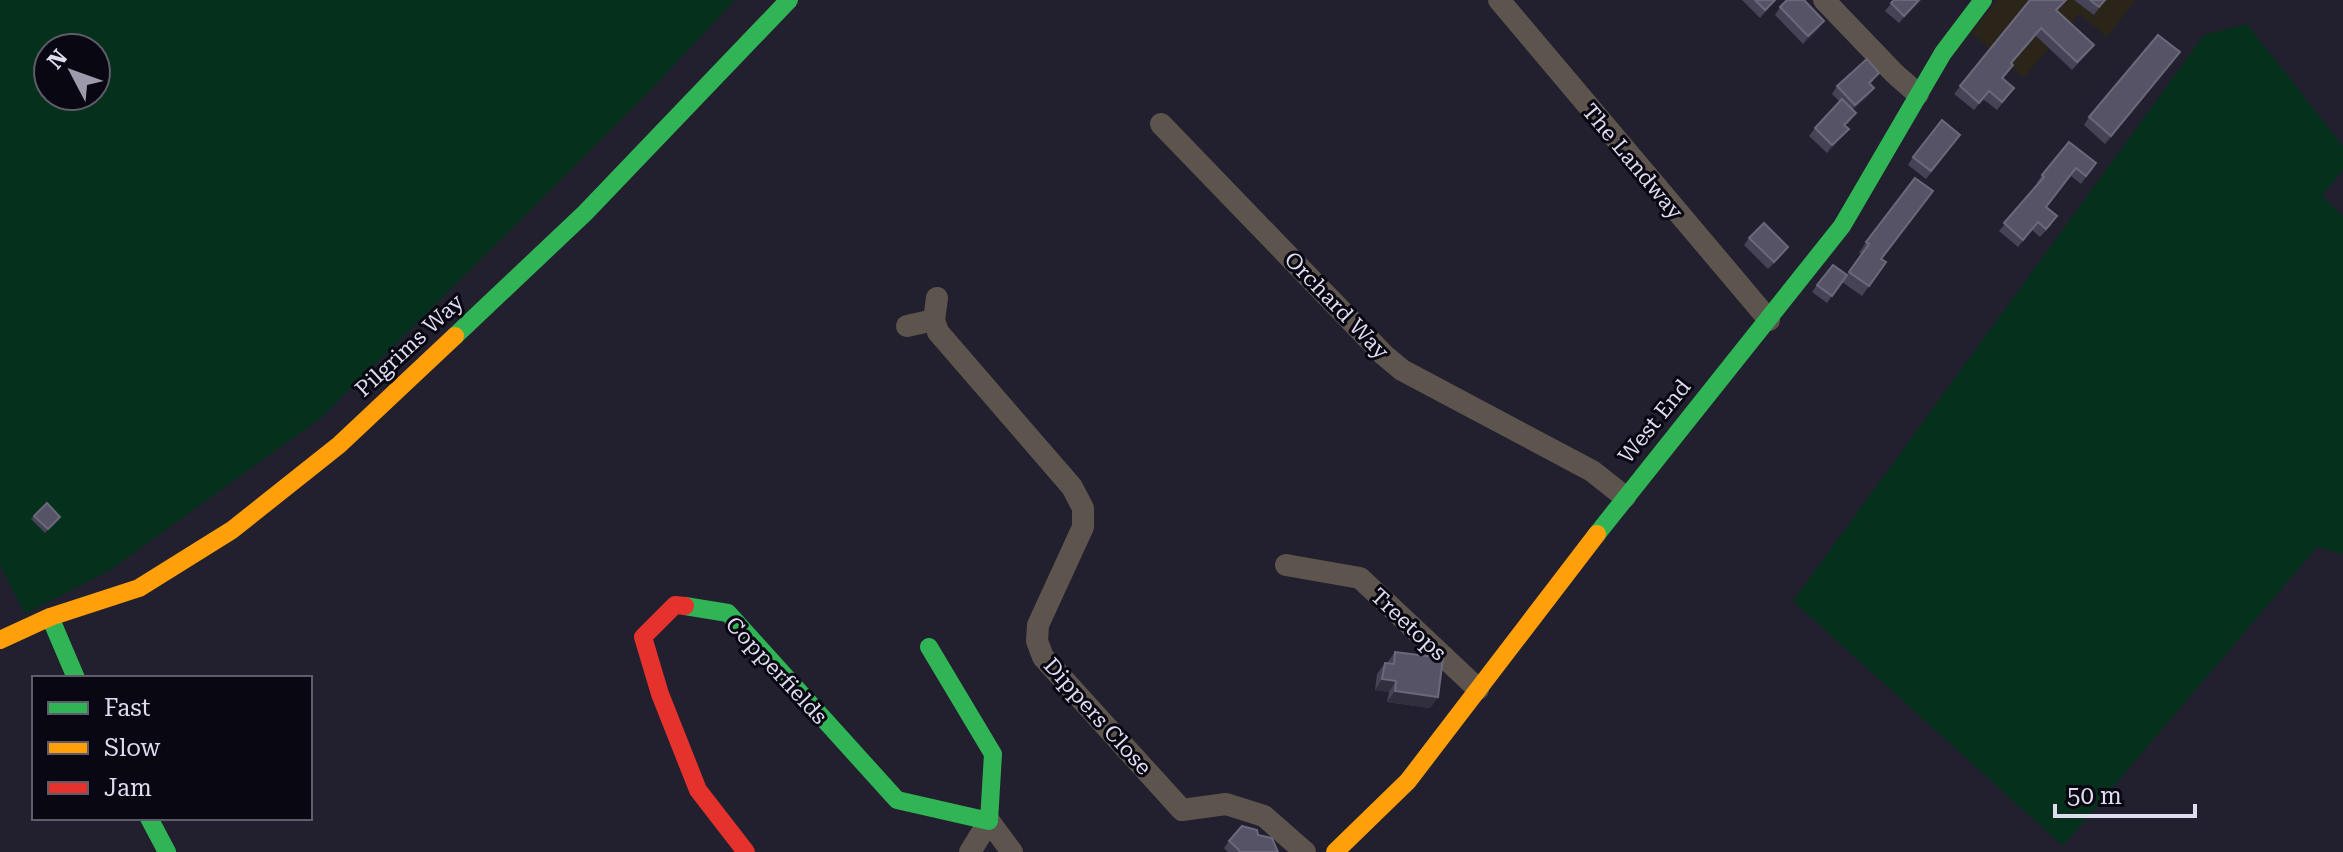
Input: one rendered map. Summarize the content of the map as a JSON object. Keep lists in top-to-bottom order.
{
  "streets": {
    "street": [
      "The Landway",
      "Orchard Way",
      "Pilgrims Way",
      "West End",
      "Treetops",
      "Copperfields",
      "Dippers Close"
    ]
  },
  "crossings": [
    ["The Landway", "West End"],
    ["Orchard Way", "West End"],
    ["West End", "Treetops"]
  ],
  "legend": ["Fast", "Slow", "Jam"],
  "scale_bar": "50 m",
  "north": "top left"
}
